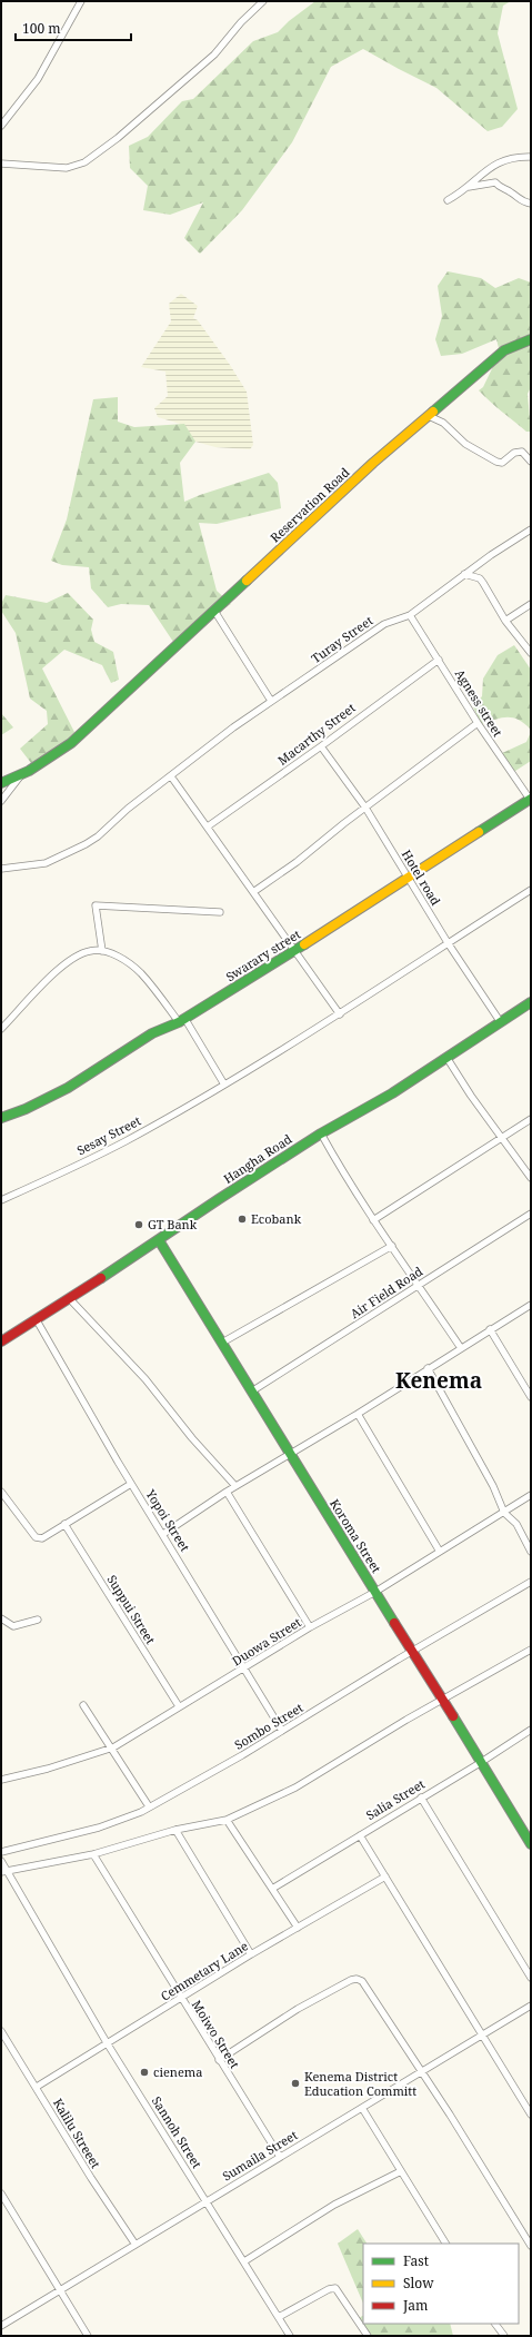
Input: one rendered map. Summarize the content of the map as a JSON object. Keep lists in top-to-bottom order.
{
  "streets": {
    "main road": [
      "Reservation Road",
      "Swarary street",
      "Hangha Road",
      "Koroma Street"
    ],
    "street": [
      "Turay Street",
      "Agness street",
      "Macarthy Street",
      "Hotel road",
      "Sesay Street",
      "Air Field Road",
      "Yopoi Street",
      "Suppui Street",
      "Duowa Street",
      "Sombo Street",
      "Salia Street",
      "Cemmetary Lane",
      "Moiwo Street",
      "Sannoh Street",
      "Kalilu Streeet",
      "Sumaila Street"
    ]
  },
  "crossings": [
    ["Turay Street", "Agness street"],
    ["Agness street", "Macarthy Street"],
    ["Agness street", "Swarary street"],
    ["Macarthy Street", "Hotel road"],
    ["Hotel road", "Swarary street"],
    ["Hotel road", "Sesay Street"],
    ["Hotel road", "Hangha Road"],
    ["Hangha Road", "Yopoi Street"],
    ["Hangha Road", "Koroma Street"],
    ["Air Field Road", "Koroma Street"],
    ["Yopoi Street", "Duowa Street"],
    ["Yopoi Street", "Sombo Street"],
    ["Koroma Street", "Duowa Street"],
    ["Koroma Street", "Sombo Street"],
    ["Koroma Street", "Salia Street"],
    ["Suppui Street", "Duowa Street"],
    ["Cemmetary Lane", "Moiwo Street"],
    ["Cemmetary Lane", "Sannoh Street"],
    ["Cemmetary Lane", "Kalilu Streeet"],
    ["Moiwo Street", "Sumaila Street"],
    ["Sannoh Street", "Sumaila Street"],
    ["Kalilu Streeet", "Sumaila Street"]
  ],
  "districts": ["Kenema"],
  "places": [
    "Ecobank",
    "GT Bank",
    "cienema",
    "Kenema District Education Committ"
  ],
  "legend": ["Fast", "Slow", "Jam"],
  "scale_bar": "100 m"
}
